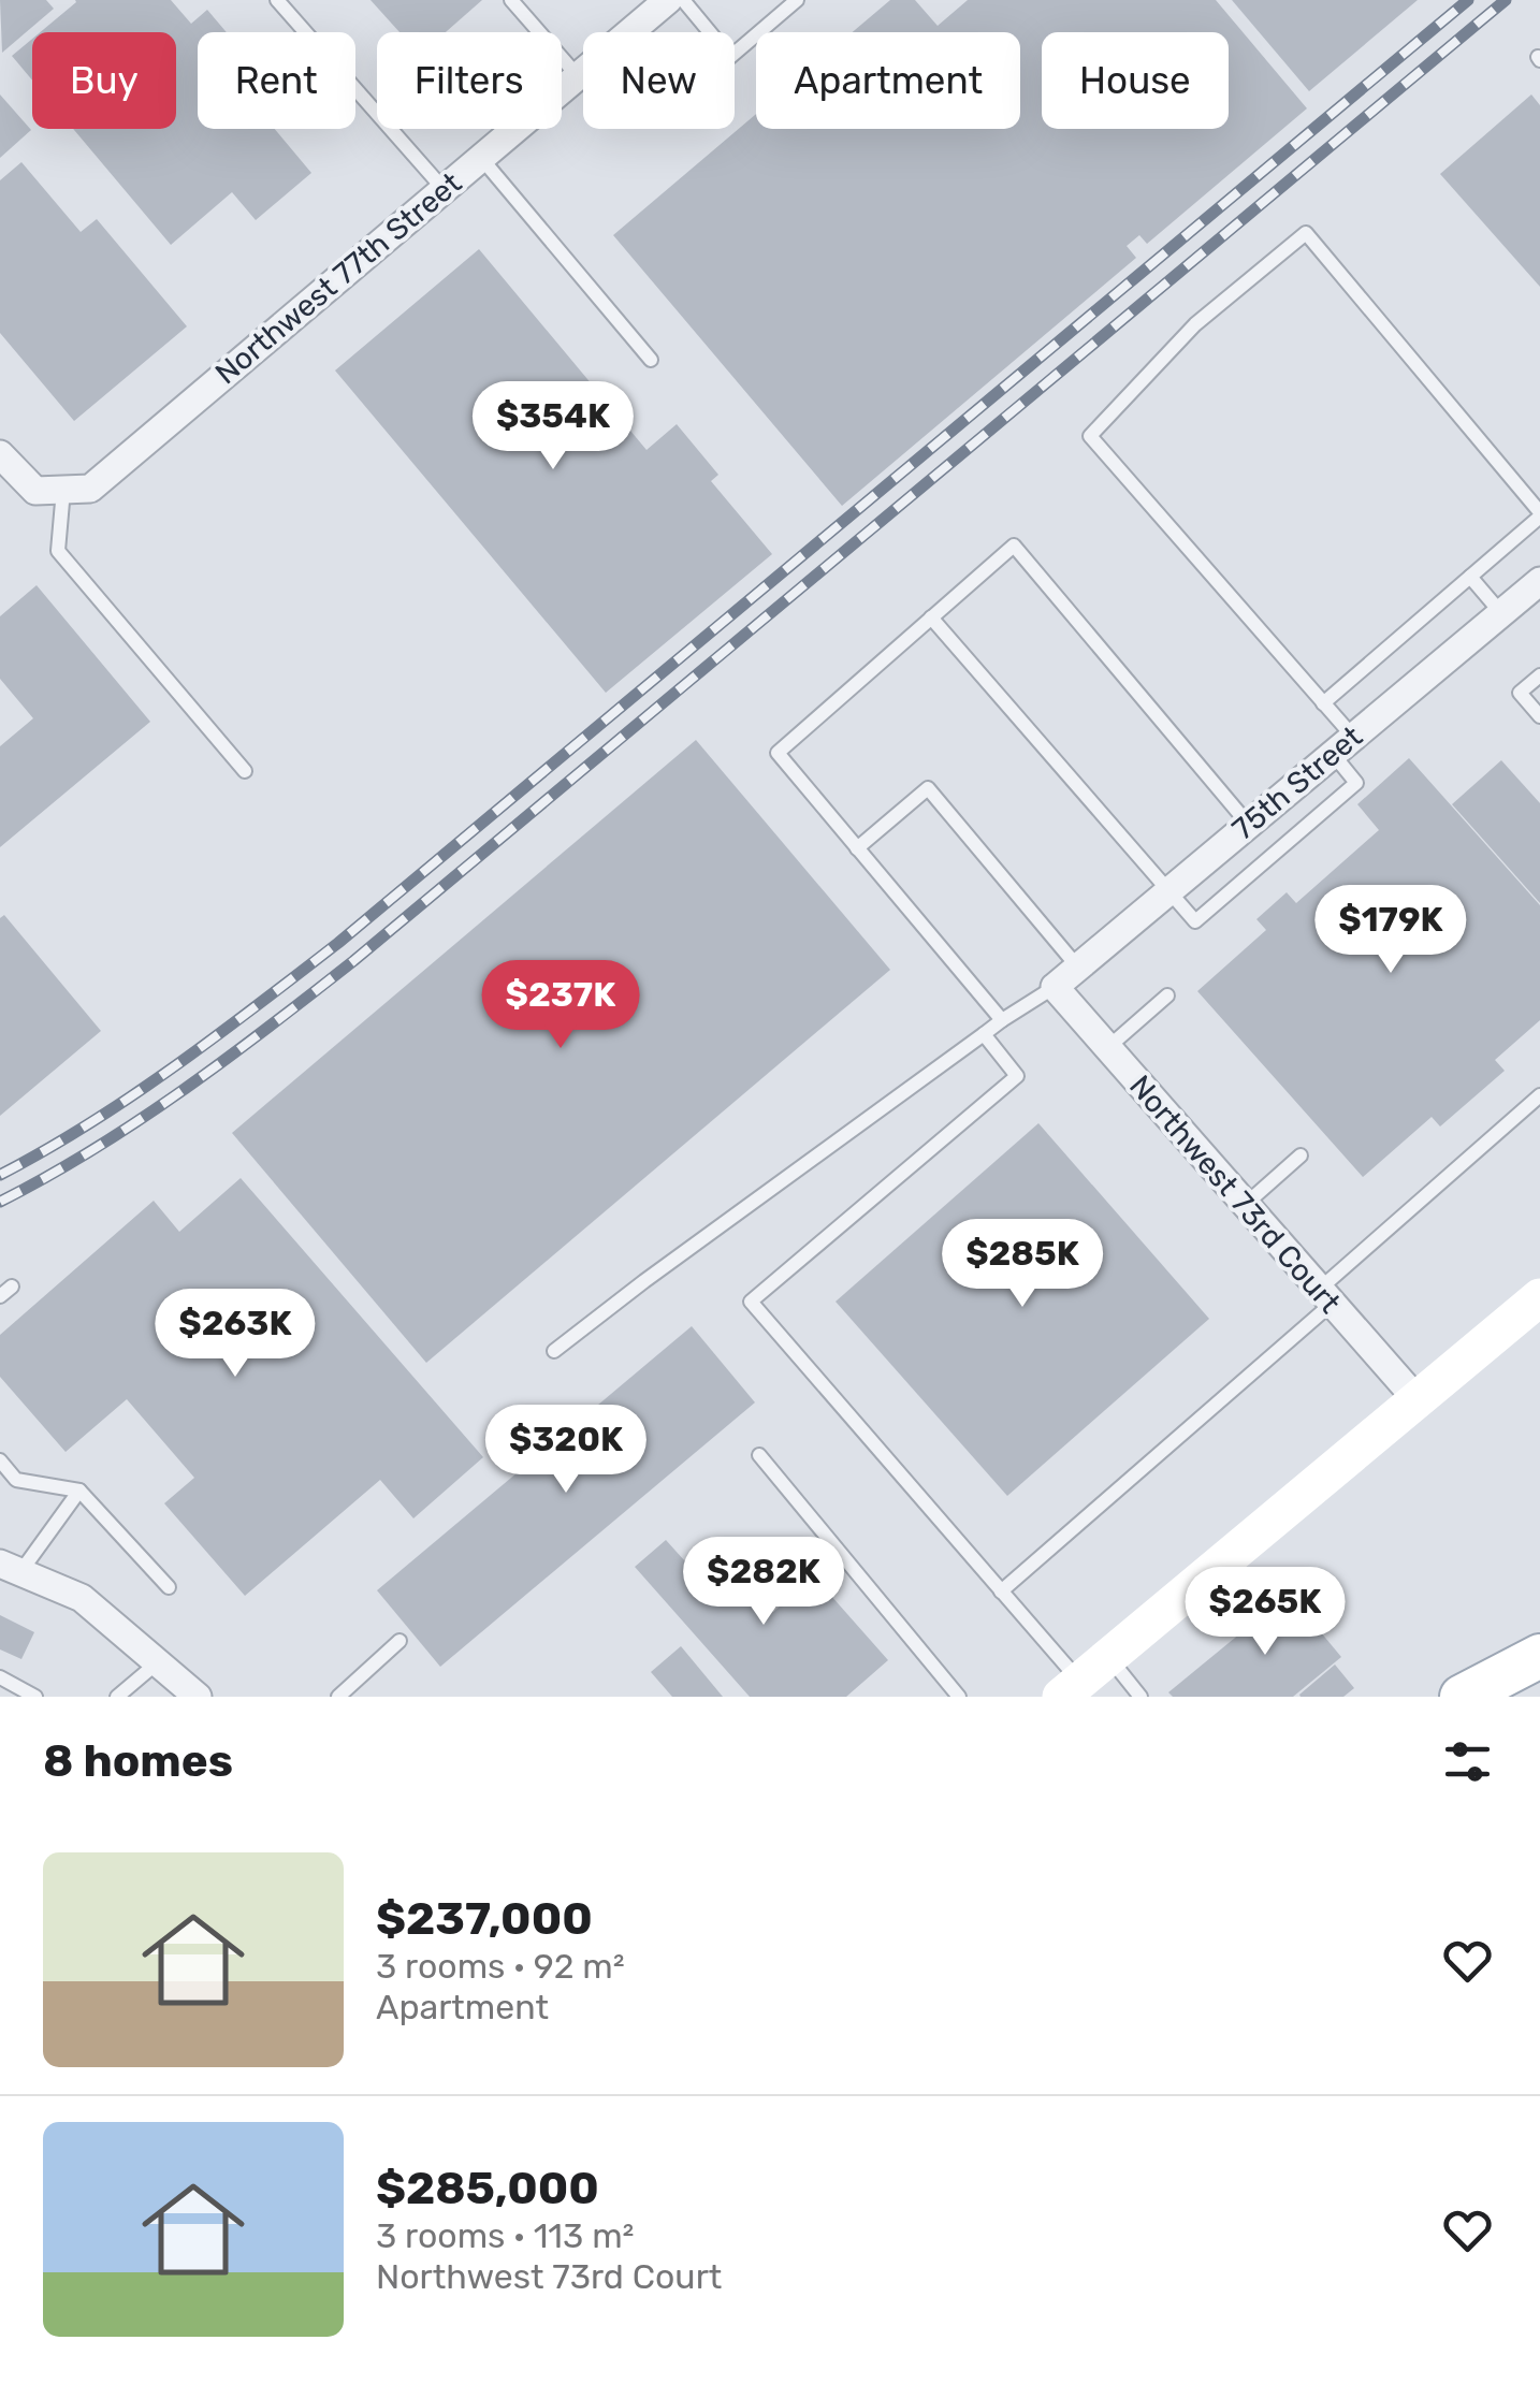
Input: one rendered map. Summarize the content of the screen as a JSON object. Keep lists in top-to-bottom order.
{
  "streets": {
    "street": ["Northwest 77th Street", "75th Street", "Northwest 73rd Court"]
  },
  "crossings": [
    ["75th Street", "Northwest 73rd Court"]
  ],
  "page": {
    "chip": [
      "Buy",
      "Rent",
      "Filters",
      "New",
      "Apartment",
      "House"
    ],
    "price": [
      "$354K",
      "$179K",
      "$237K",
      "$285K",
      "$263K",
      "$320K",
      "$282K",
      "$265K"
    ],
    "heading": "8 homes",
    "list": [
      {
        "name": "$237,000",
        "note": "3 rooms · 92 m² · Apartment"
      },
      {
        "name": "$285,000",
        "note": "3 rooms · 113 m² · Northwest 73rd Court"
      }
    ]
  }
}
